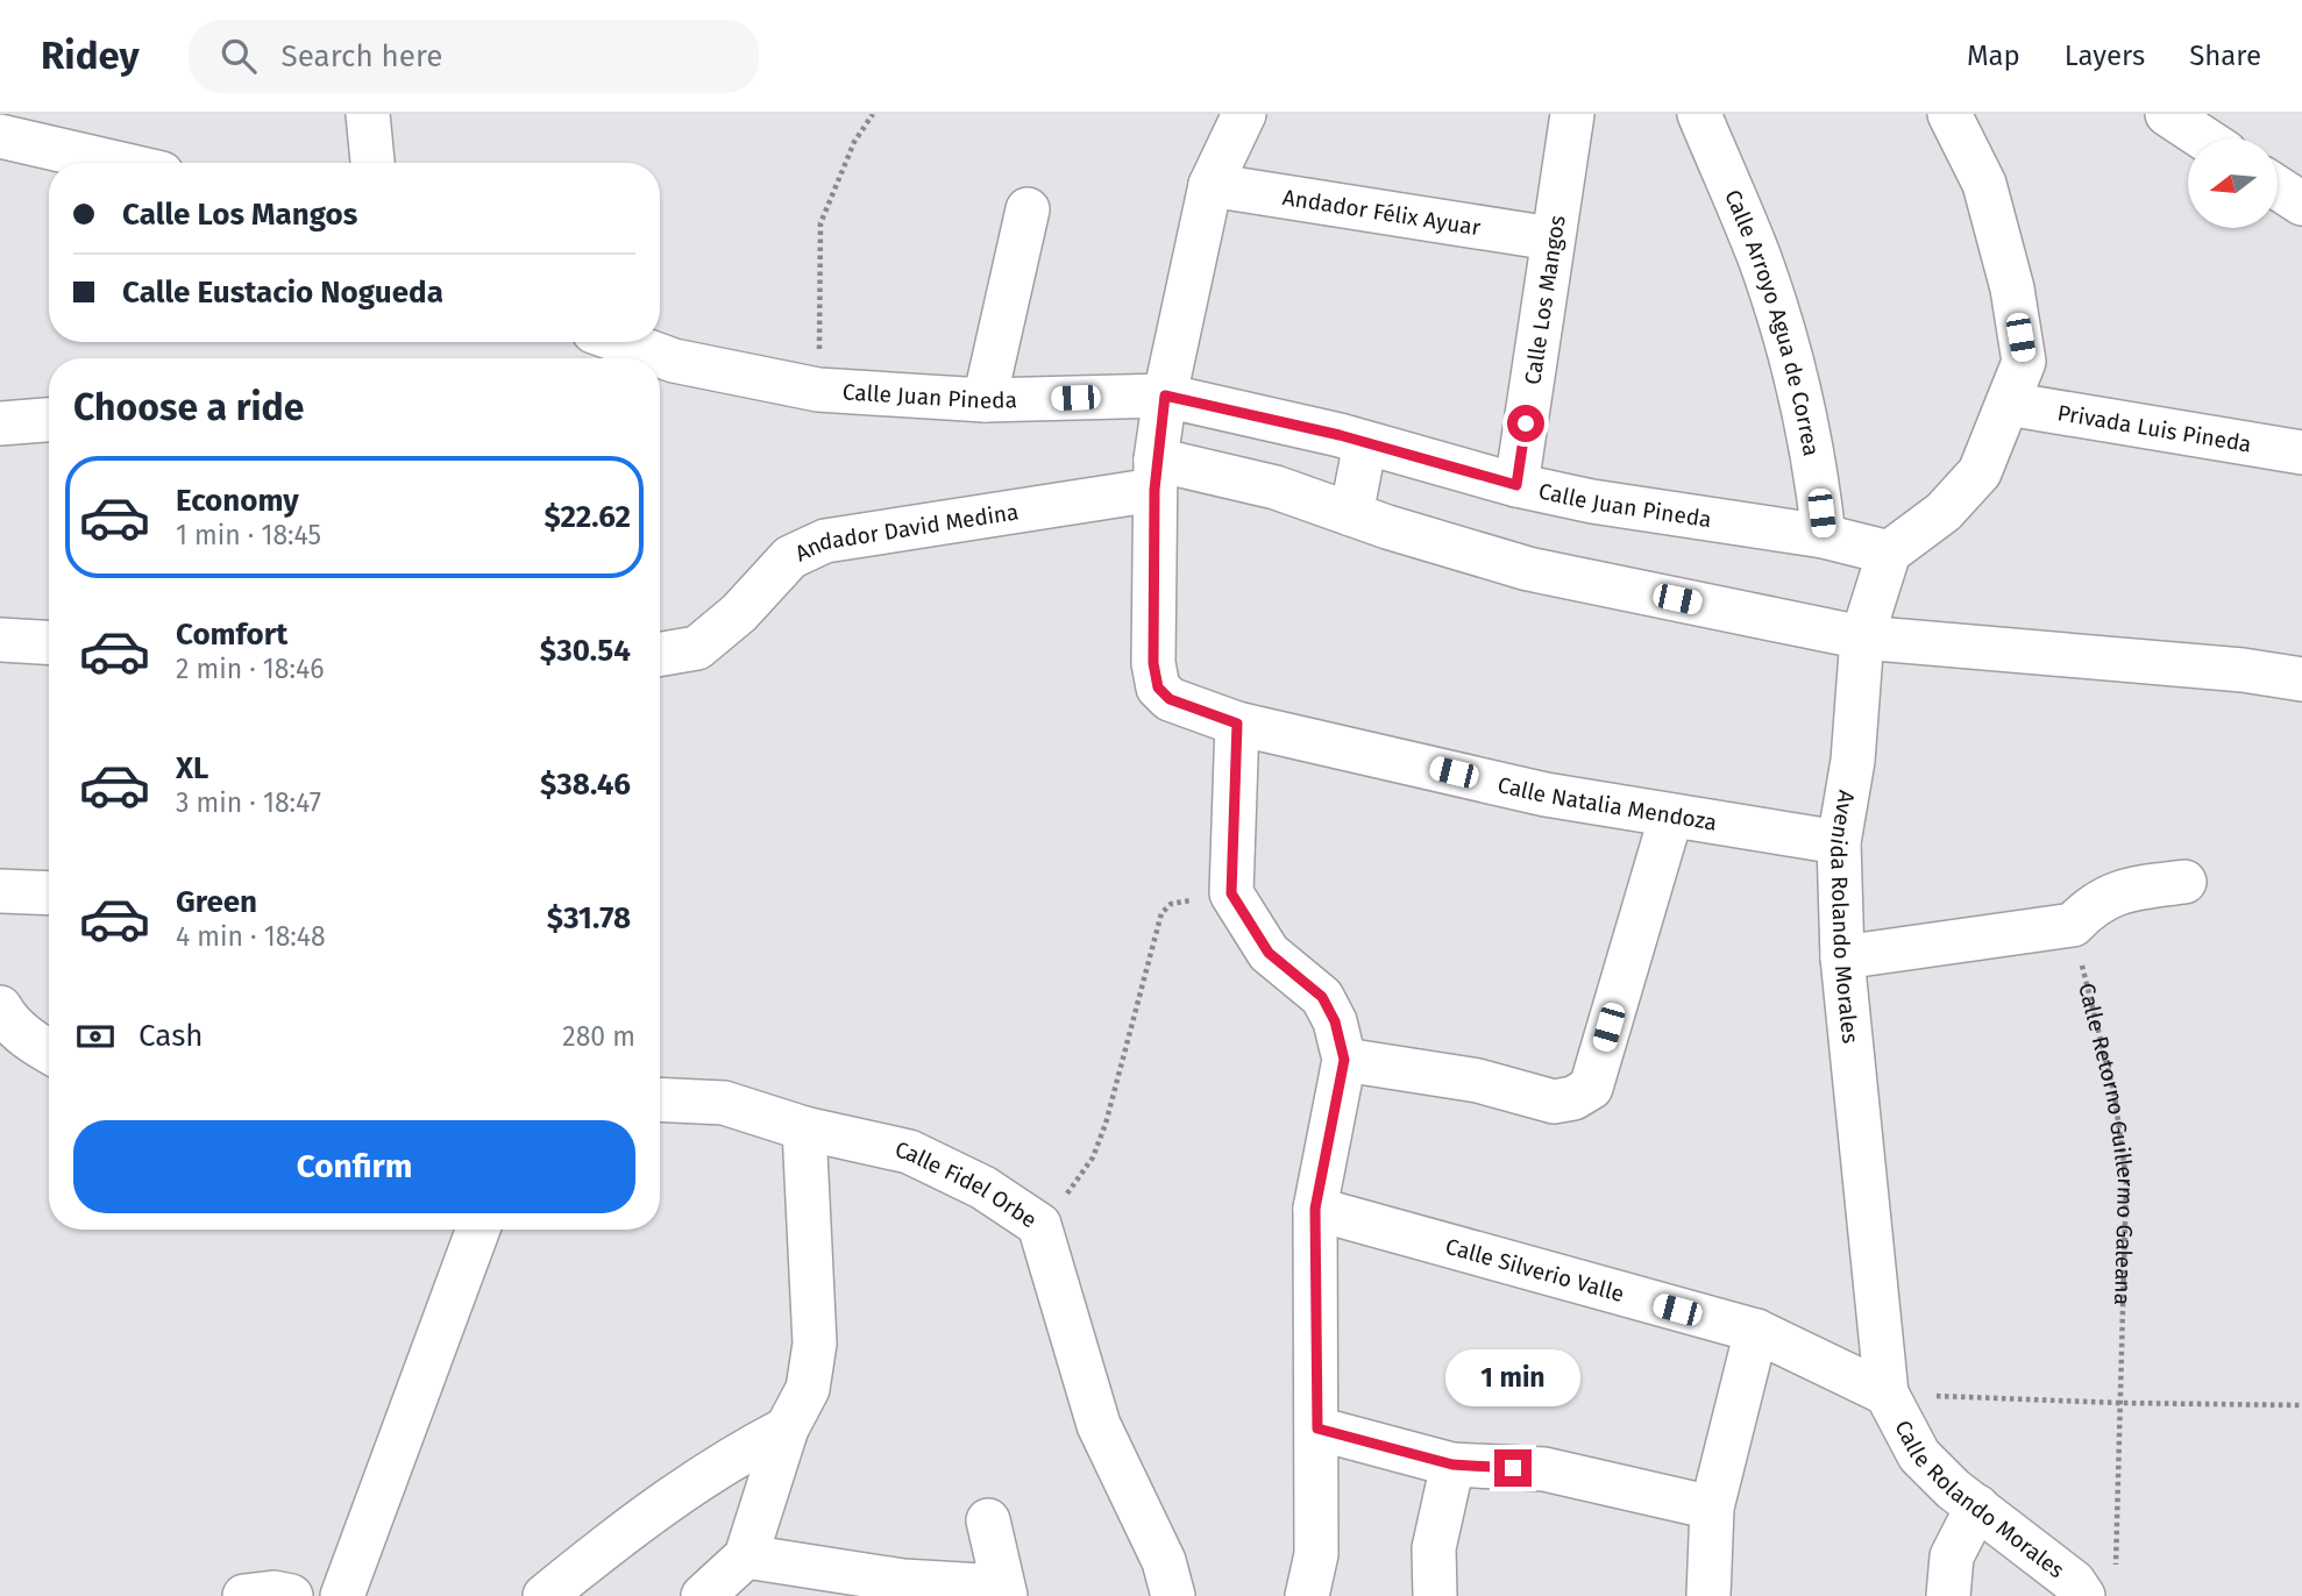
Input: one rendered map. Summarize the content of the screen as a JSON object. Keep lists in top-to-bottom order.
{
  "streets": {
    "street": [
      "Andador Félix Ayuar",
      "Calle Los Mangos",
      "Calle Arroyo Agua de Correa",
      "Calle Juan Pineda",
      "Privada Luis Pineda",
      "Andador David Medina",
      "Calle Natalia Mendoza",
      "Avenida Rolando Morales",
      "Calle Fidel Orbe",
      "Calle Silverio Valle",
      "Calle Rolando Morales"
    ],
    "path": ["Calle Retorno Guillermo Galeana"]
  },
  "crossings": [
    ["Andador Félix Ayuar", "Calle Los Mangos"],
    ["Calle Los Mangos", "Calle Juan Pineda"],
    ["Calle Arroyo Agua de Correa", "Calle Juan Pineda"],
    ["Calle Juan Pineda", "Avenida Rolando Morales"],
    ["Andador David Medina", "Calle Natalia Mendoza"],
    ["Calle Natalia Mendoza", "Avenida Rolando Morales"],
    ["Avenida Rolando Morales", "Calle Silverio Valle"],
    ["Avenida Rolando Morales", "Calle Rolando Morales"],
    ["Calle Retorno Guillermo Galeana", "Calle Rolando Morales"],
    ["Calle Silverio Valle", "Calle Rolando Morales"]
  ],
  "north": "left",
  "page": {
    "header": "Ridey",
    "search": "Search here",
    "nav": ["Map", "Layers", "Share"],
    "banner": ["Calle Los Mangos", "Calle Eustacio Nogueda"],
    "heading": "Choose a ride",
    "list": [
      {
        "name": "Economy",
        "note": "1 min · 18:45",
        "value": "$22.62"
      },
      {
        "name": "Comfort",
        "note": "2 min · 18:46",
        "value": "$30.54"
      },
      {
        "name": "XL",
        "note": "3 min · 18:47",
        "value": "$38.46"
      },
      {
        "name": "Green",
        "note": "4 min · 18:48",
        "value": "$31.78"
      }
    ],
    "pay": ["Cash", "280 m"],
    "buttons": "Confirm",
    "bubble": "1 min"
  }
}
